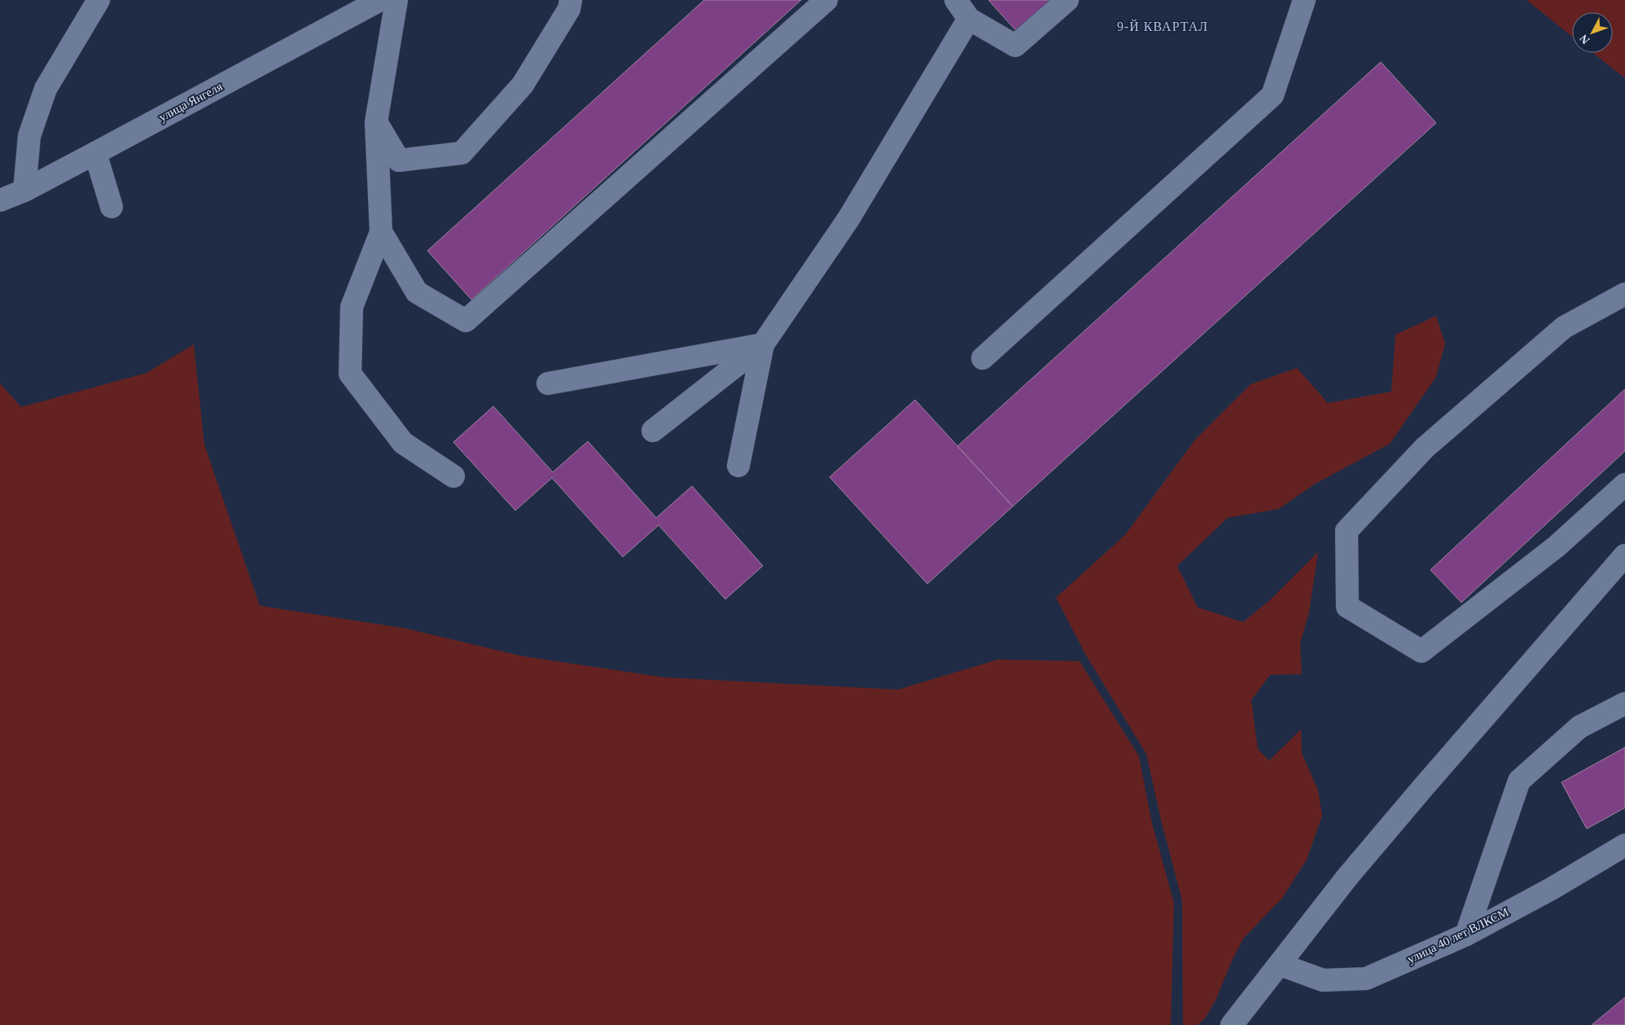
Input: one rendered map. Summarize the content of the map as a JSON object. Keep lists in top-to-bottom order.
{
  "streets": {
    "street": ["улица Янгеля", "улица 40 лет ВЛКСМ"]
  },
  "districts": ["9-Й КВАРТАЛ"],
  "north": "bottom left"
}
